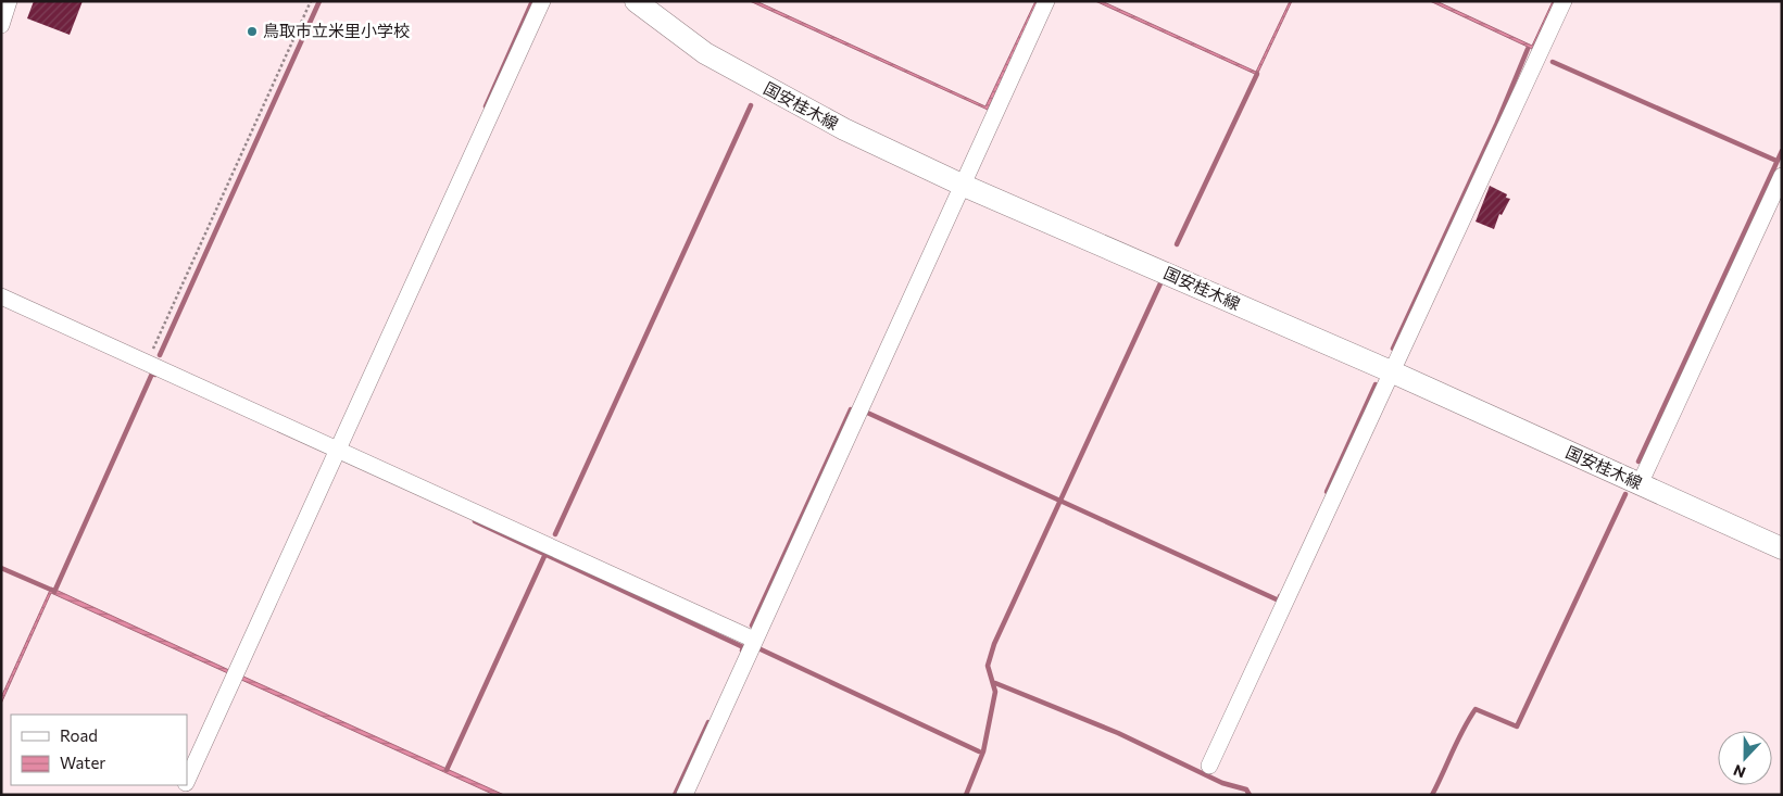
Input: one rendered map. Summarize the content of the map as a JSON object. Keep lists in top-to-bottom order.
{
  "streets": {
    "main road": ["国安桂木線"]
  },
  "places": ["鳥取市立米里小学校"],
  "legend": ["Road", "Water"],
  "north": "bottom"
}
